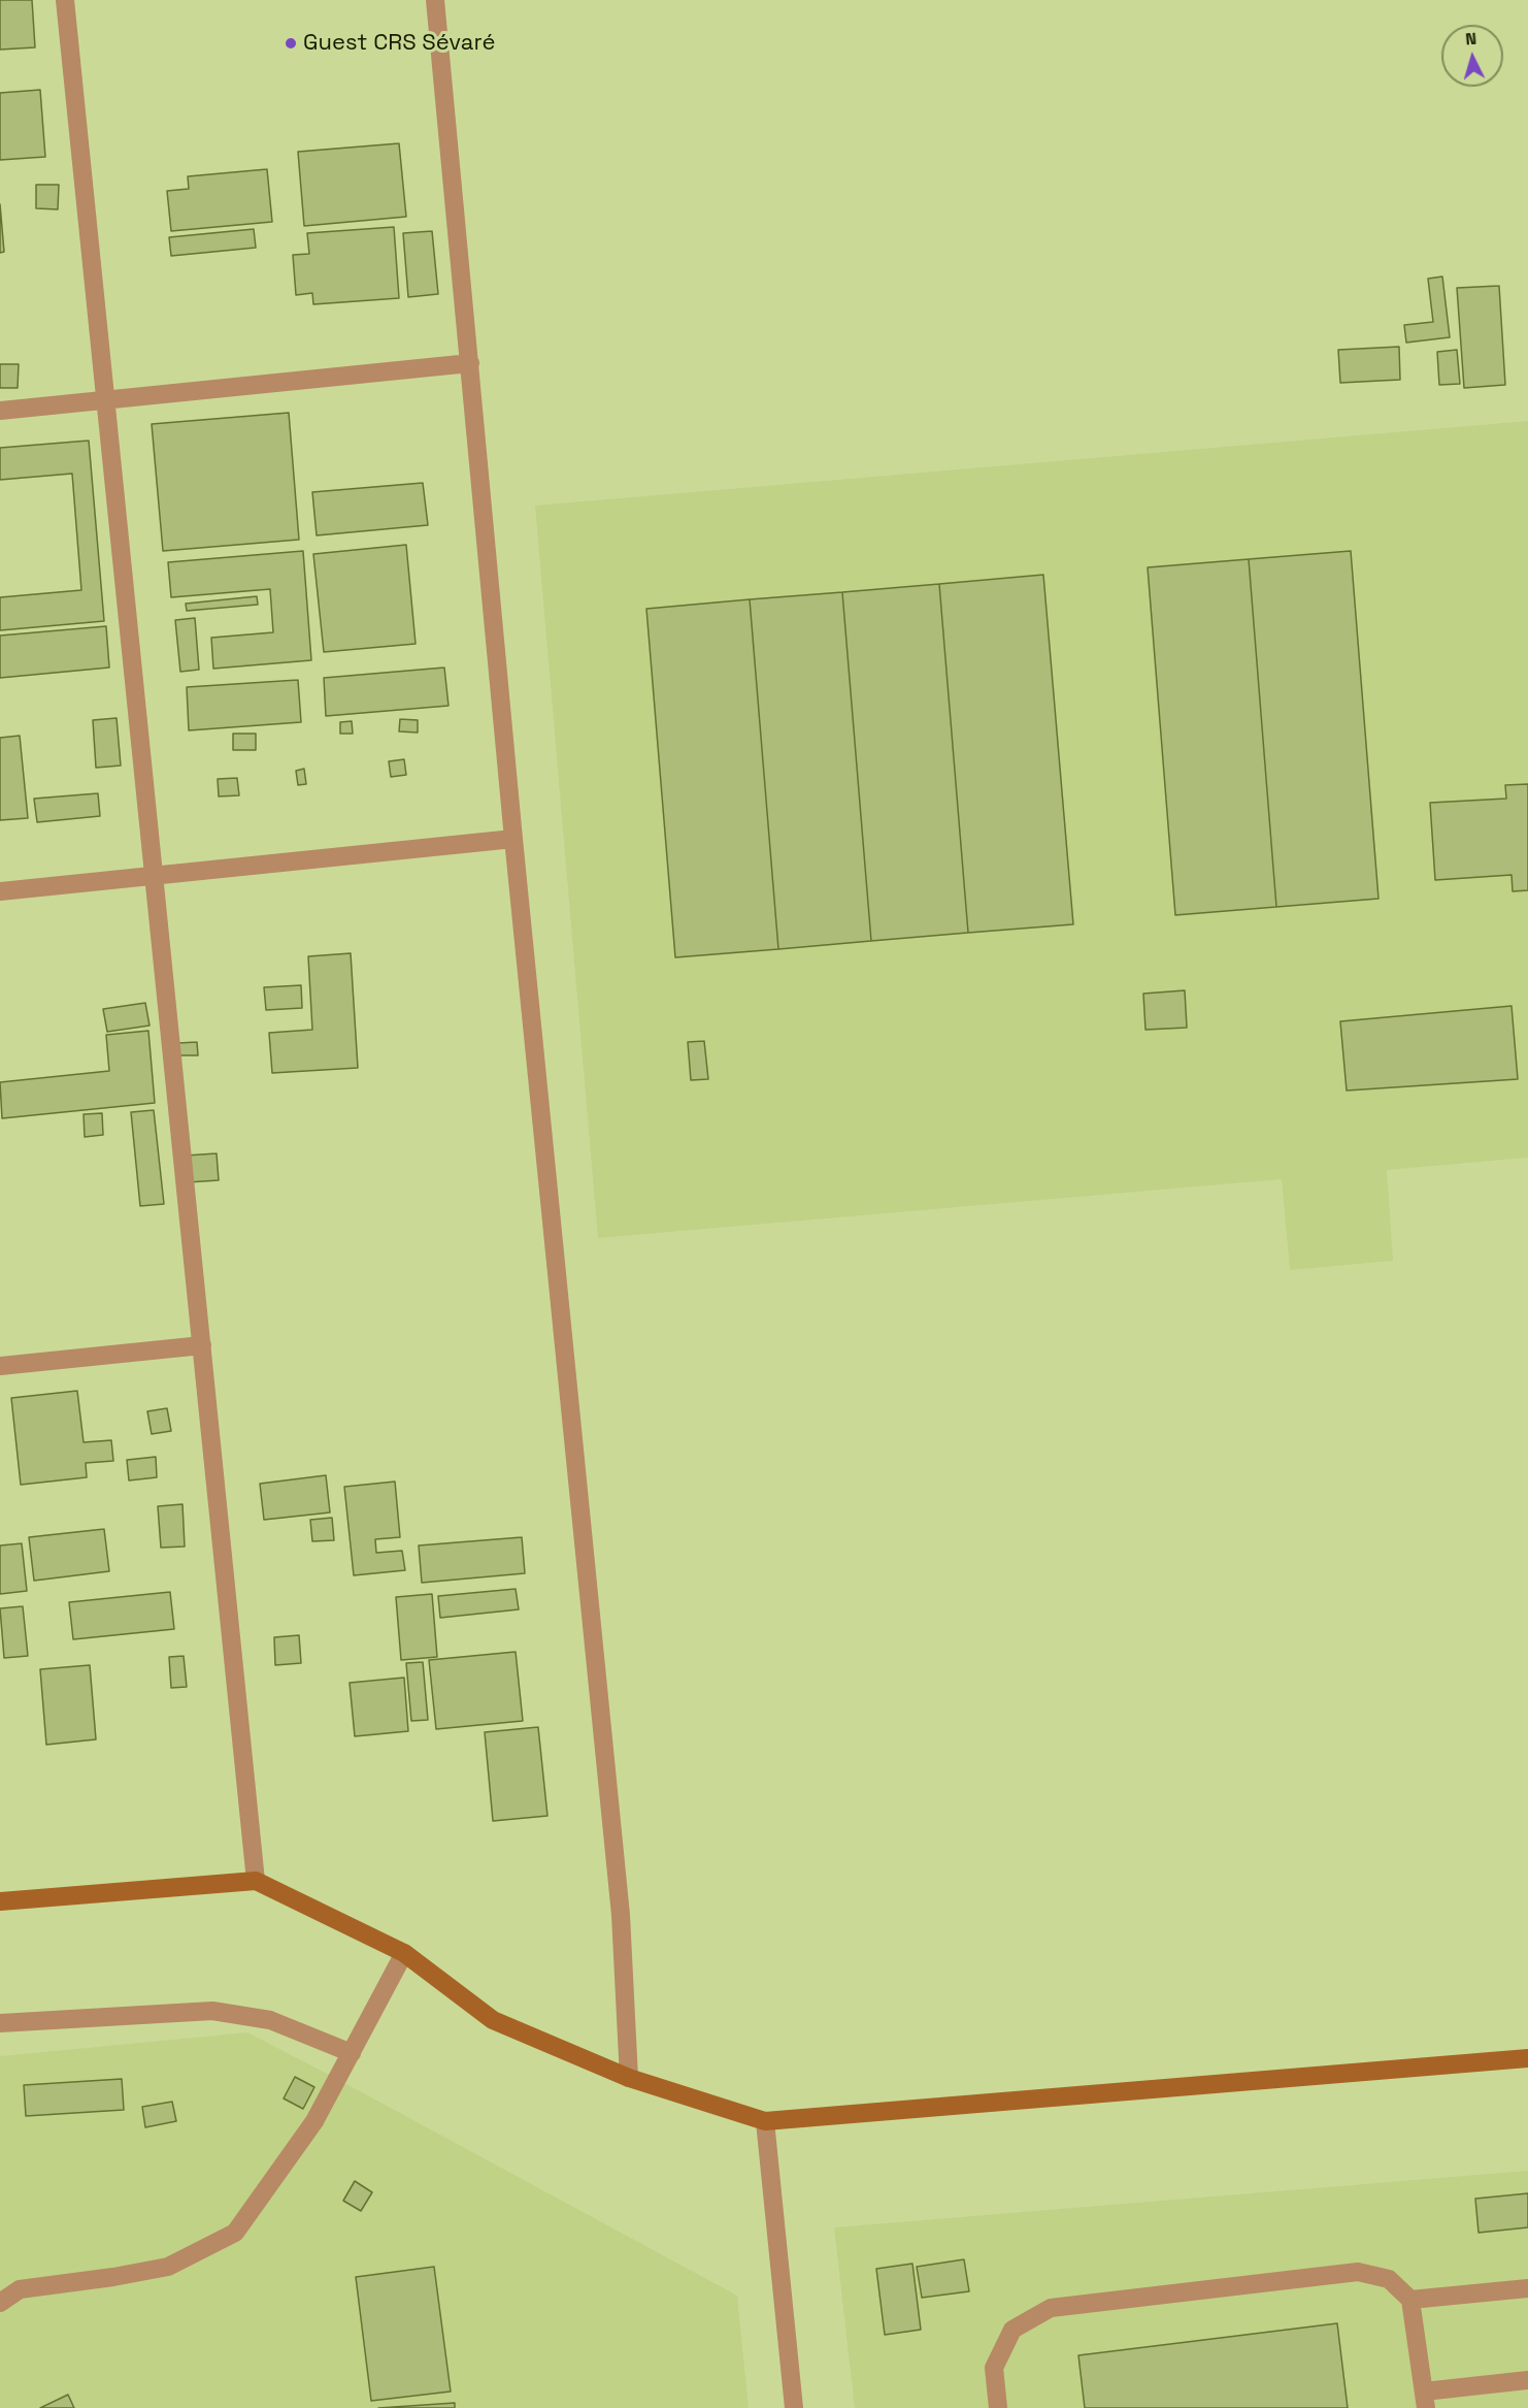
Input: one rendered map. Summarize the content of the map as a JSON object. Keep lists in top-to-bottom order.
{
  "places": ["Guest CRS Sévaré"],
  "north": "top"
}
